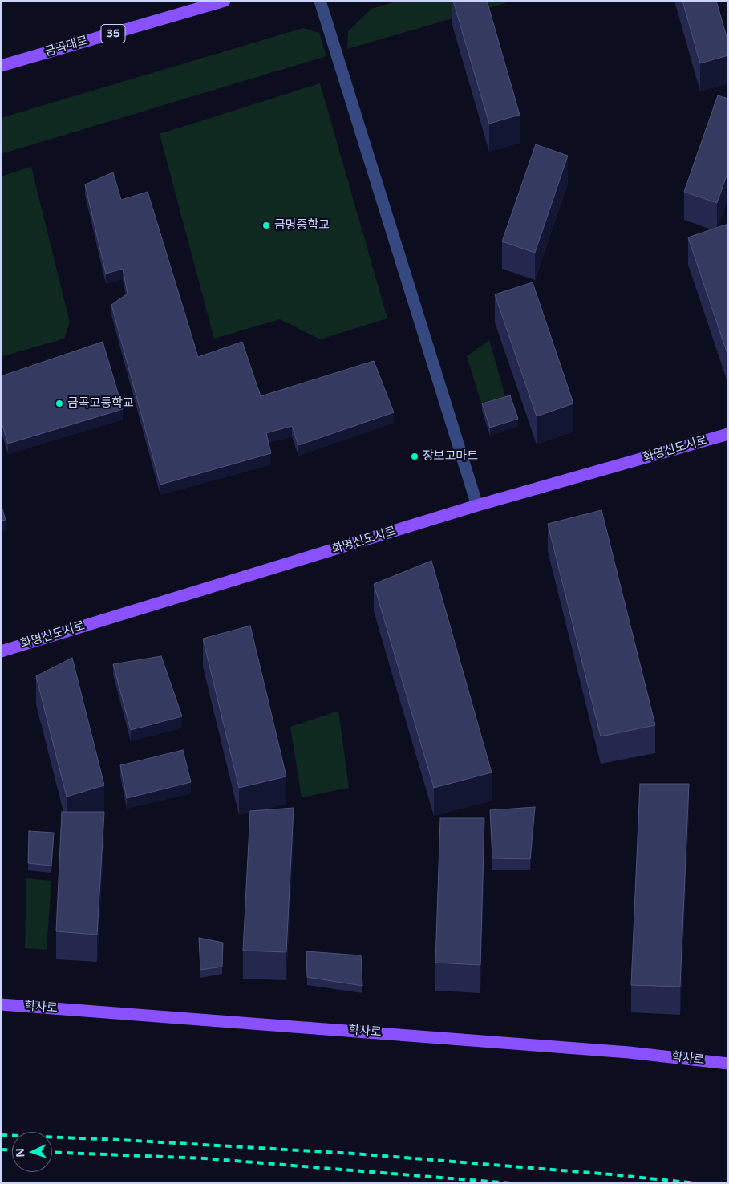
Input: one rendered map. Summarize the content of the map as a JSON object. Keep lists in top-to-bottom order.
{
  "streets": {
    "main road": [
      "35",
      "금곡대로",
      "화명신도시로",
      "학사로"
    ]
  },
  "places": ["금명중학교", "금곡고등학교", "장보고마트"],
  "north": "left"
}
